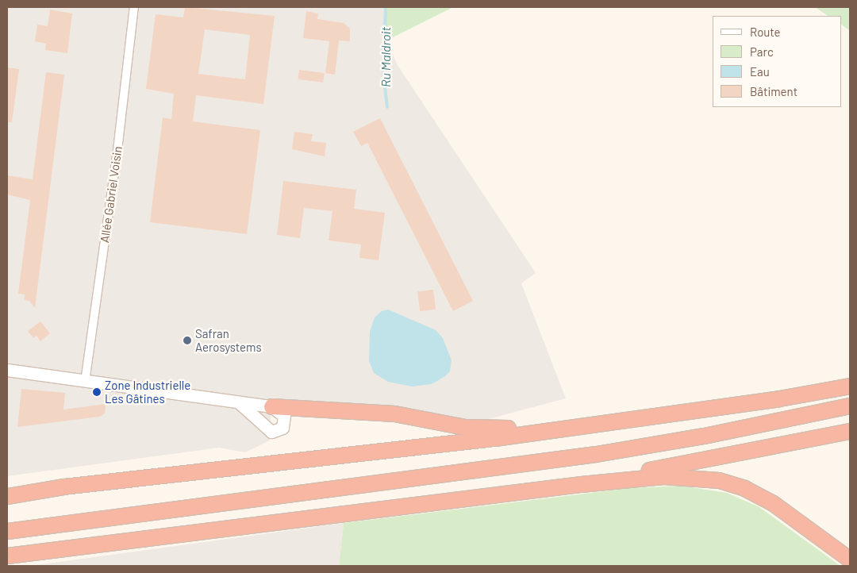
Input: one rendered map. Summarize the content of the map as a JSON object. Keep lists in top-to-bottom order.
{
  "streets": {
    "street": ["Allée Gabriel Voisin"]
  },
  "water": ["Ru Maldroit"],
  "places": ["Safran Aerosystems", "Zone Industrielle Les Gâtines"],
  "legend": [
    "Route",
    "Parc",
    "Eau",
    "Bâtiment"
  ]
}
